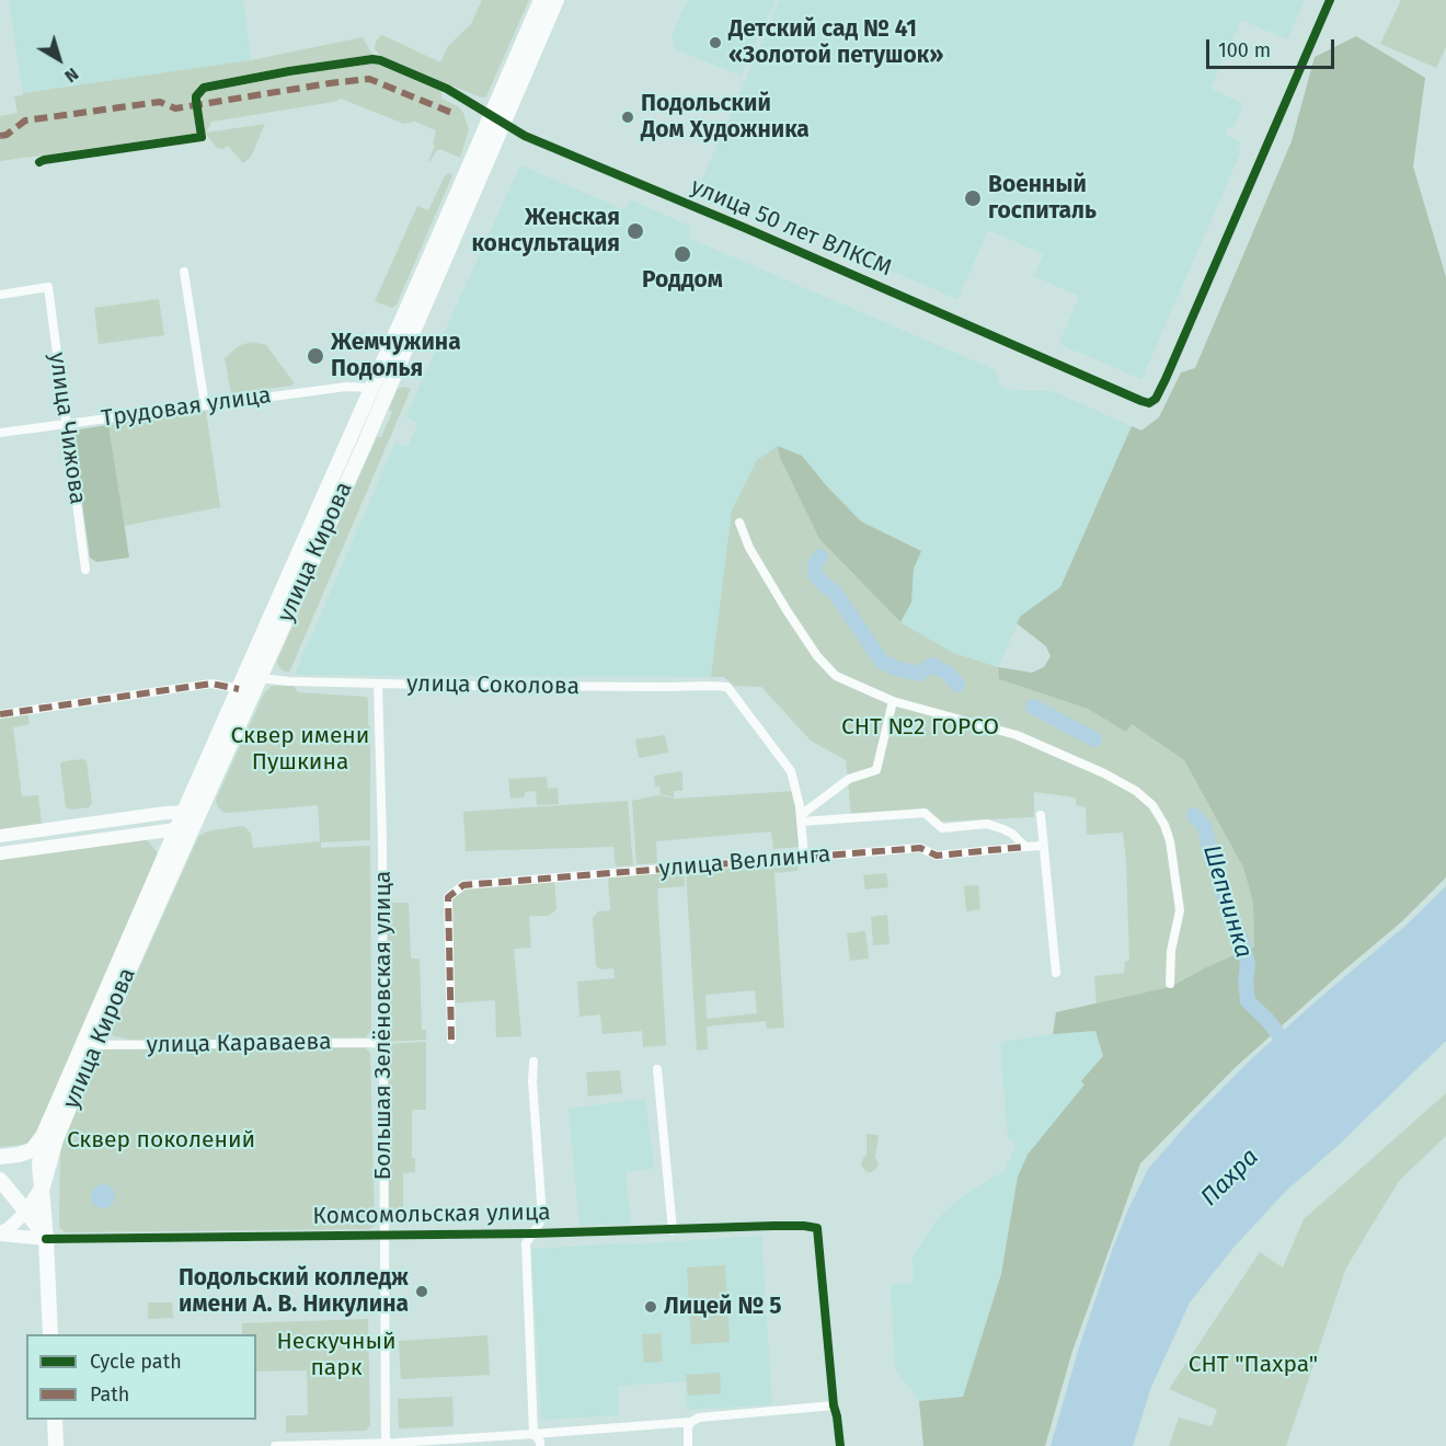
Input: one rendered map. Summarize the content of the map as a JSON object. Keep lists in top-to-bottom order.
{
  "streets": {
    "main road": ["улица Кирова"],
    "street": [
      "улица 50 лет ВЛКСМ",
      "Трудовая улица",
      "улица Чижова",
      "улица Соколова",
      "улица Веллинга",
      "Большая Зелёновская улица",
      "улица Караваева",
      "Комсомольская улица"
    ]
  },
  "crossings": [
    ["улица 50 лет ВЛКСМ", "улица Кирова"],
    ["Трудовая улица", "улица Чижова"],
    ["Трудовая улица", "улица Кирова"],
    ["улица Кирова", "улица Соколова"],
    ["улица Кирова", "улица Караваева"],
    ["улица Соколова", "Большая Зелёновская улица"],
    ["Большая Зелёновская улица", "улица Караваева"],
    ["Большая Зелёновская улица", "Комсомольская улица"]
  ],
  "water": ["Шепчинка", "Пахра"],
  "parks": [
    "СНТ №2 ГОРСО",
    "Сквер имени Пушкина",
    "Сквер поколений",
    "Нескучный парк",
    "СНТ \"Пахра\""
  ],
  "places": [
    "Детский сад № 41 «Золотой петушок»",
    "Подольский Дом Художника",
    "Военный госпиталь",
    "Женская консультация",
    "Роддом",
    "Жемчужина Подолья",
    "Подольский колледж имени А. В. Никулина",
    "Лицей № 5"
  ],
  "legend": ["Cycle path", "Path"],
  "scale_bar": "100 m",
  "north": "bottom right"
}
